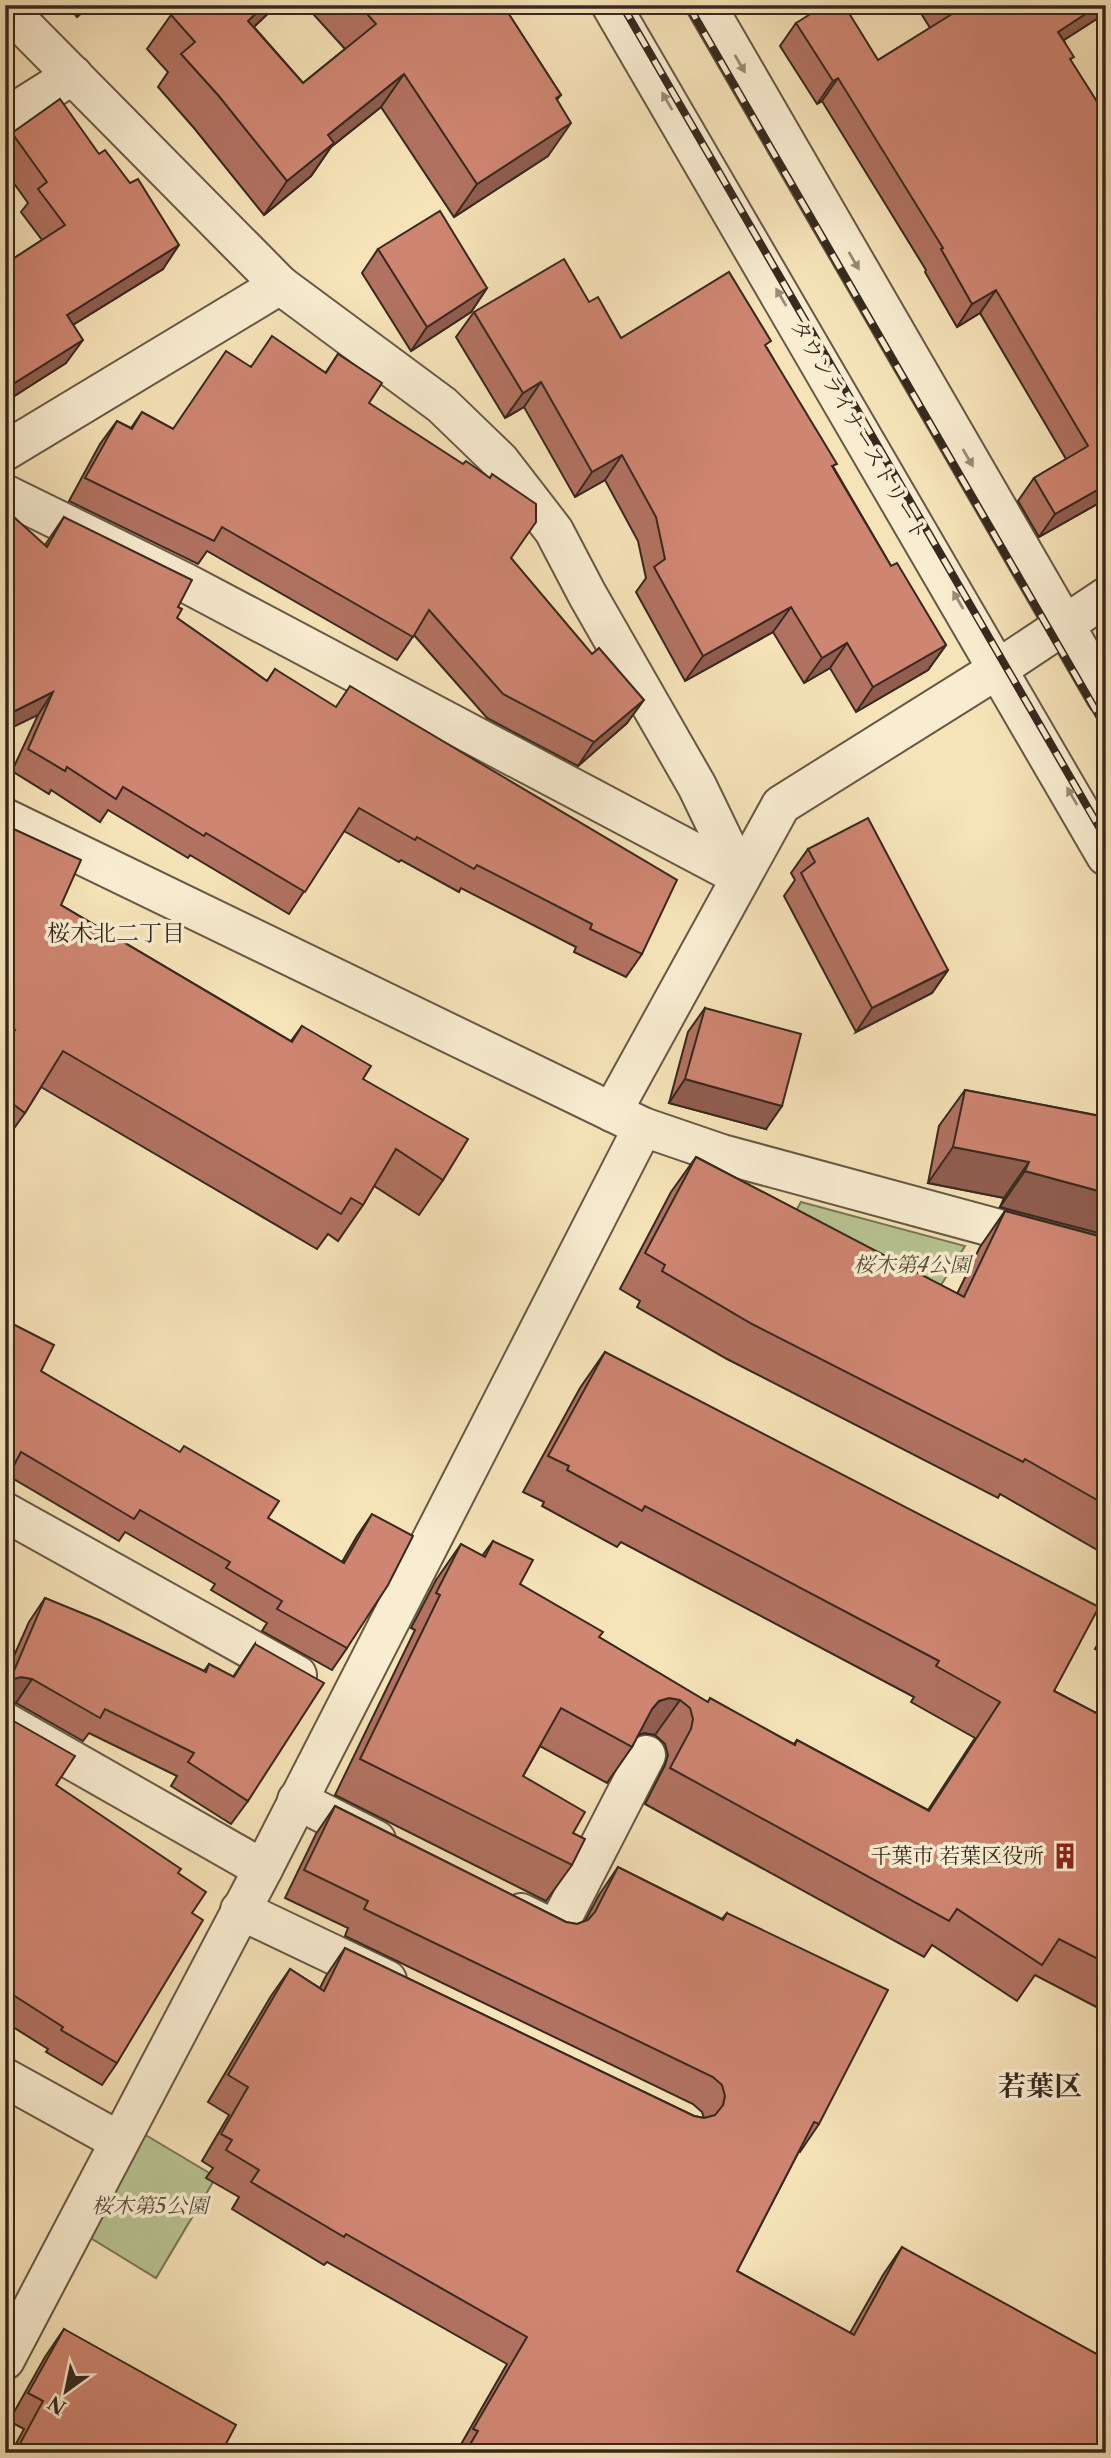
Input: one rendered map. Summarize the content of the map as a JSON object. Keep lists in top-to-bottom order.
{
  "streets": {
    "street": ["タウンライナーストリート"]
  },
  "districts": ["桜木北二丁目", "若葉区"],
  "parks": ["桜木第4公園", "桜木第5公園"],
  "places": {
    "building": ["千葉市 若葉区役所"]
  },
  "north": "bottom left"
}
